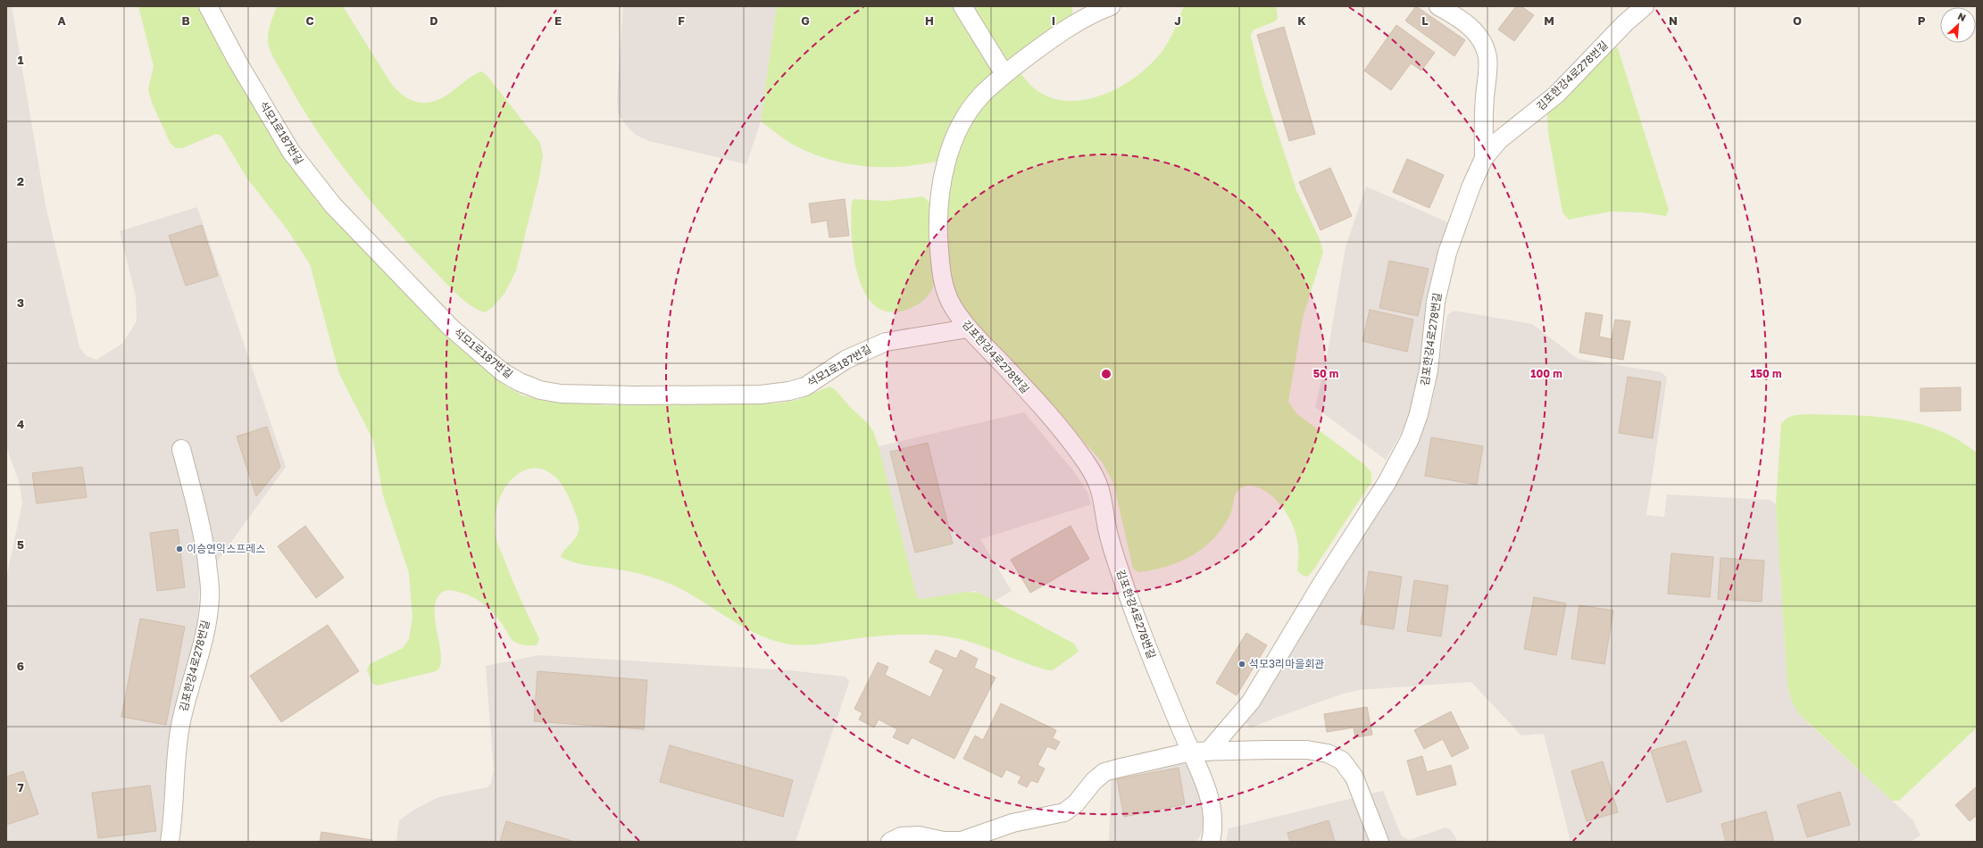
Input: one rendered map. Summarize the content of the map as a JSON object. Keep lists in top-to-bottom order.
{
  "streets": {
    "lane": ["김포한강4로278번길", "석모1로187번길"]
  },
  "crossings": [
    ["김포한강4로278번길", "석모1로187번길"]
  ],
  "places": ["이승연익스프레스", "석모3리마을회관"],
  "north": "top right",
  "grid": {
    "columns": [
      "A",
      "B",
      "C",
      "D",
      "E",
      "F",
      "G",
      "H",
      "I",
      "J",
      "K",
      "L",
      "M",
      "N",
      "O",
      "P"
    ],
    "rows": [
      "1",
      "2",
      "3",
      "4",
      "5",
      "6",
      "7"
    ]
  },
  "rings": ["50 m", "100 m", "150 m"]
}
